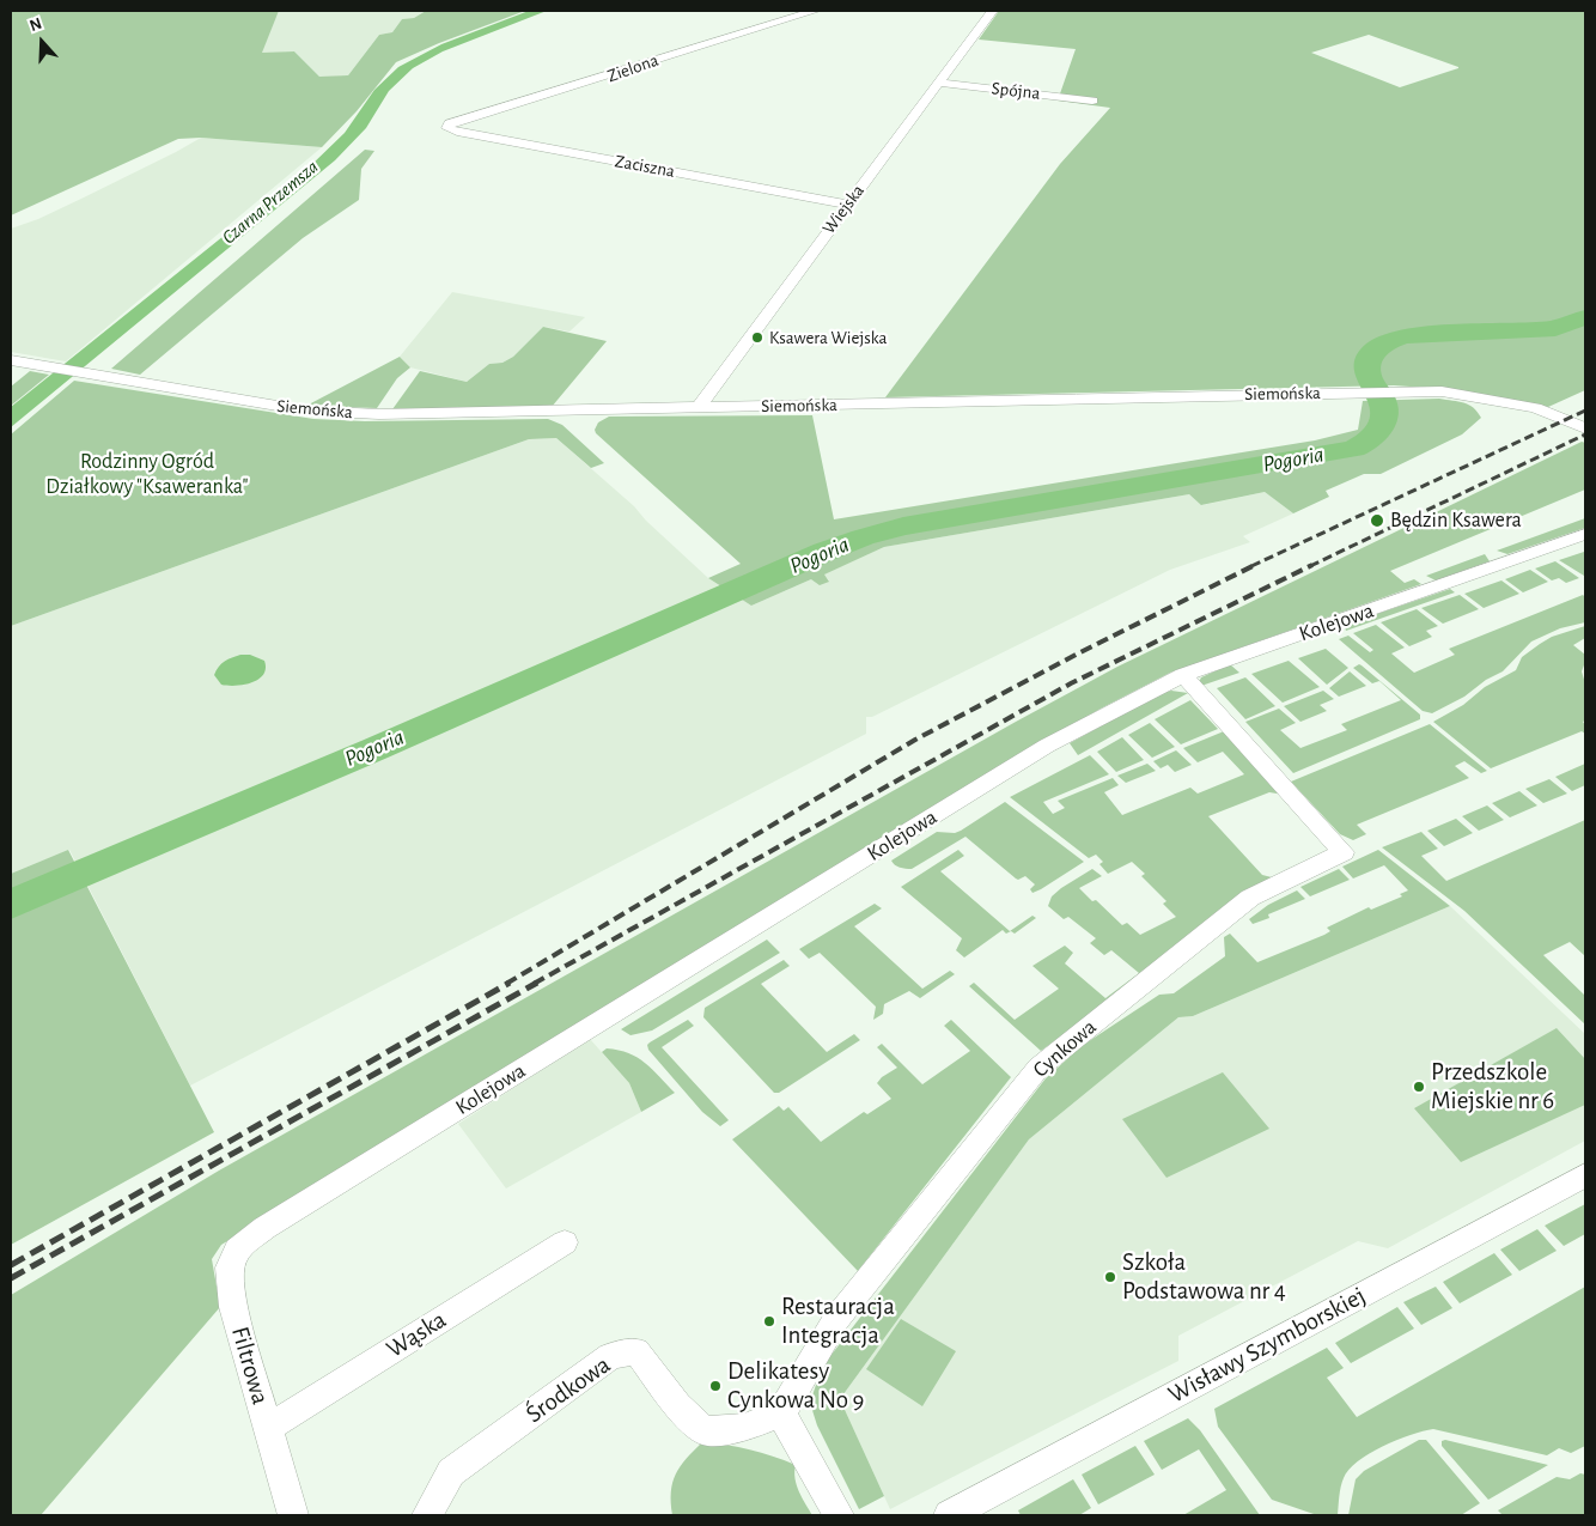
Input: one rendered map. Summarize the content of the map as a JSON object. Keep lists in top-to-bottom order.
{
  "streets": {
    "street": [
      "Zielona",
      "Spójna",
      "Zaciszna",
      "Wiejska",
      "Siemońska",
      "Kolejowa",
      "Cynkowa",
      "Wąska",
      "Wisławy Szymborskiej",
      "Filtrowa",
      "Środkowa"
    ]
  },
  "crossings": [
    ["Zielona", "Zaciszna"],
    ["Spójna", "Wiejska"],
    ["Zaciszna", "Wiejska"],
    ["Wiejska", "Siemońska"],
    ["Kolejowa", "Cynkowa"],
    ["Kolejowa", "Filtrowa"],
    ["Cynkowa", "Środkowa"],
    ["Wąska", "Filtrowa"]
  ],
  "water": ["Czarna Przemsza", "Pogoria"],
  "parks": ["Rodzinny Ogród Działkowy \"Ksaweranka\""],
  "places": [
    "Ksawera Wiejska",
    "Będzin Ksawera",
    "Przedszkole Miejskie nr 6",
    "Szkoła Podstawowa nr 4",
    "Restauracja Integracja",
    "Delikatesy Cynkowa No 9"
  ],
  "north": "top"
}
